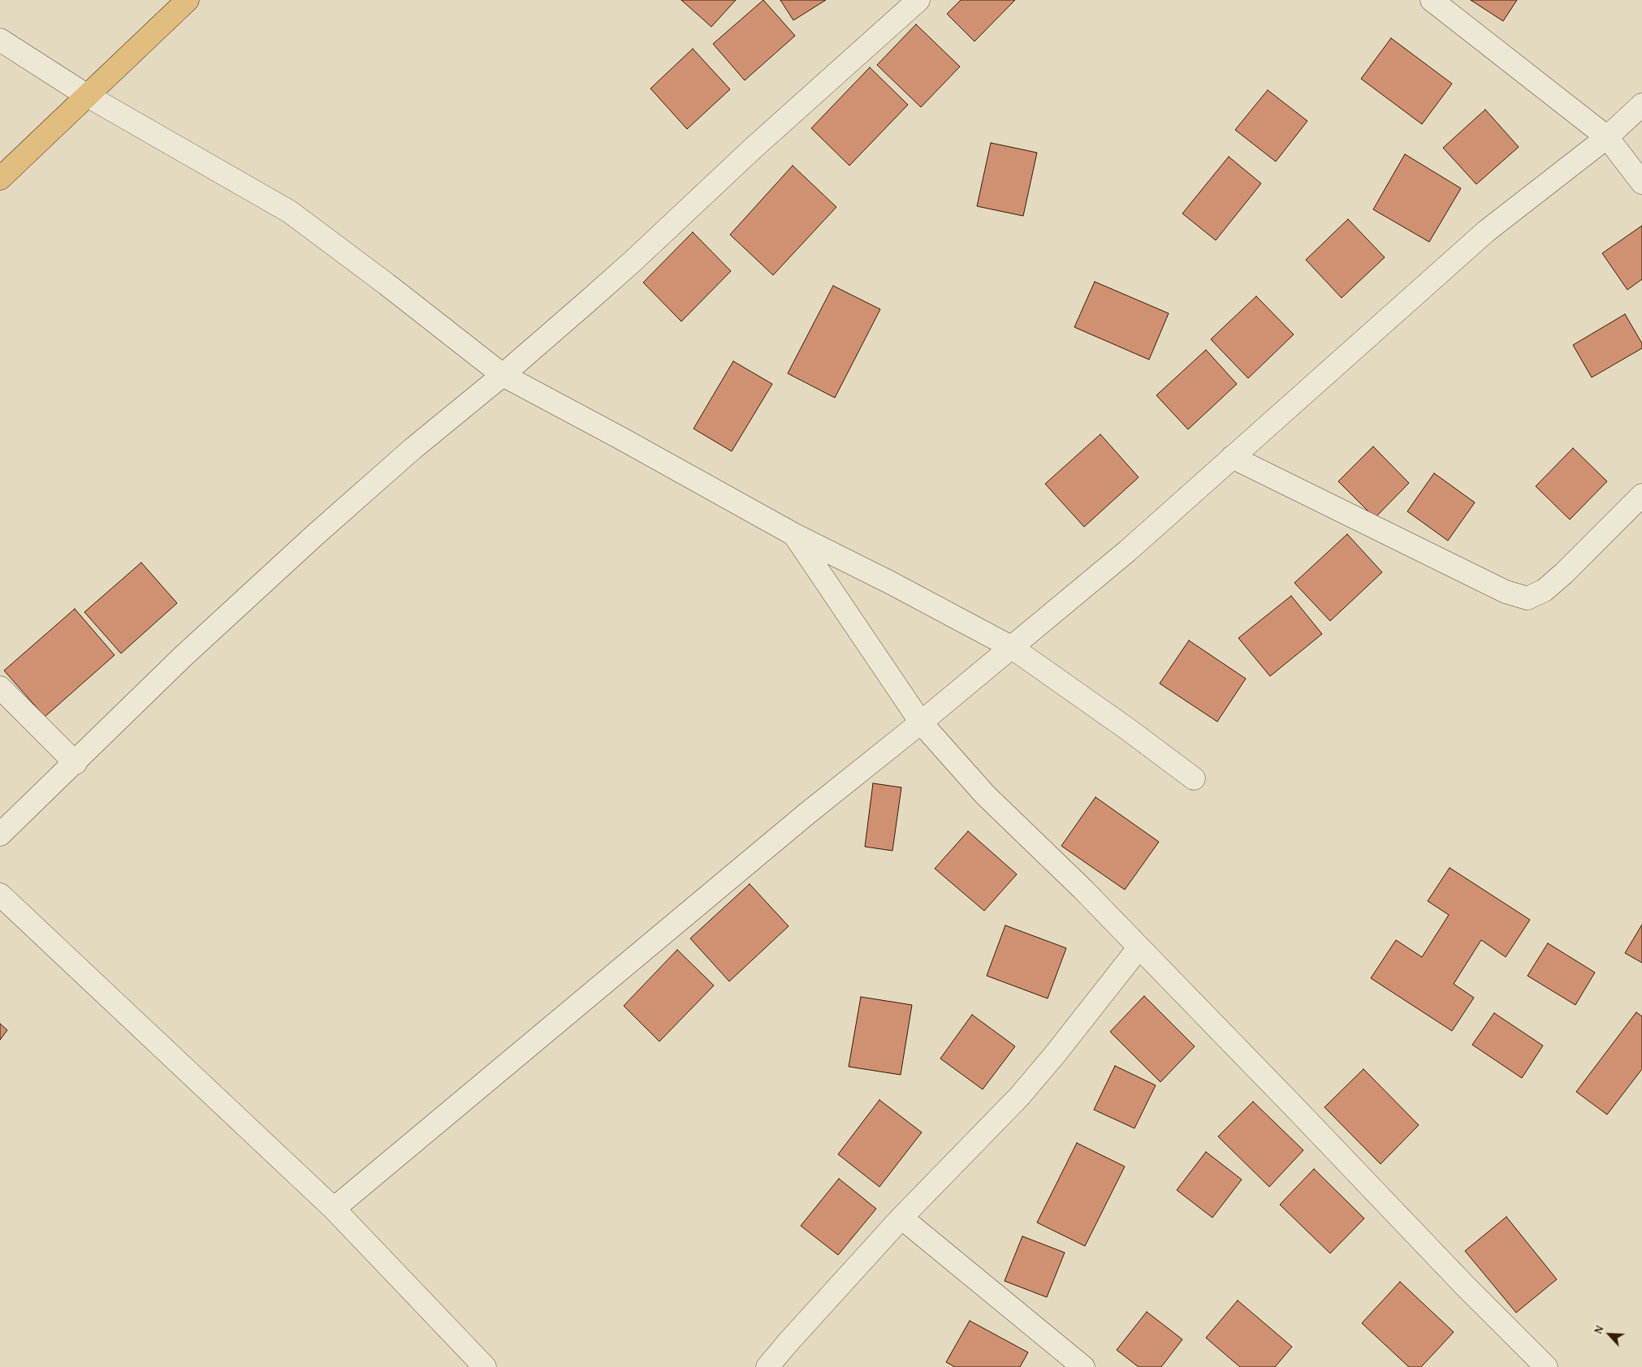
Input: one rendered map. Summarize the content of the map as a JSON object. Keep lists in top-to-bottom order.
{
  "north": "top left"
}
